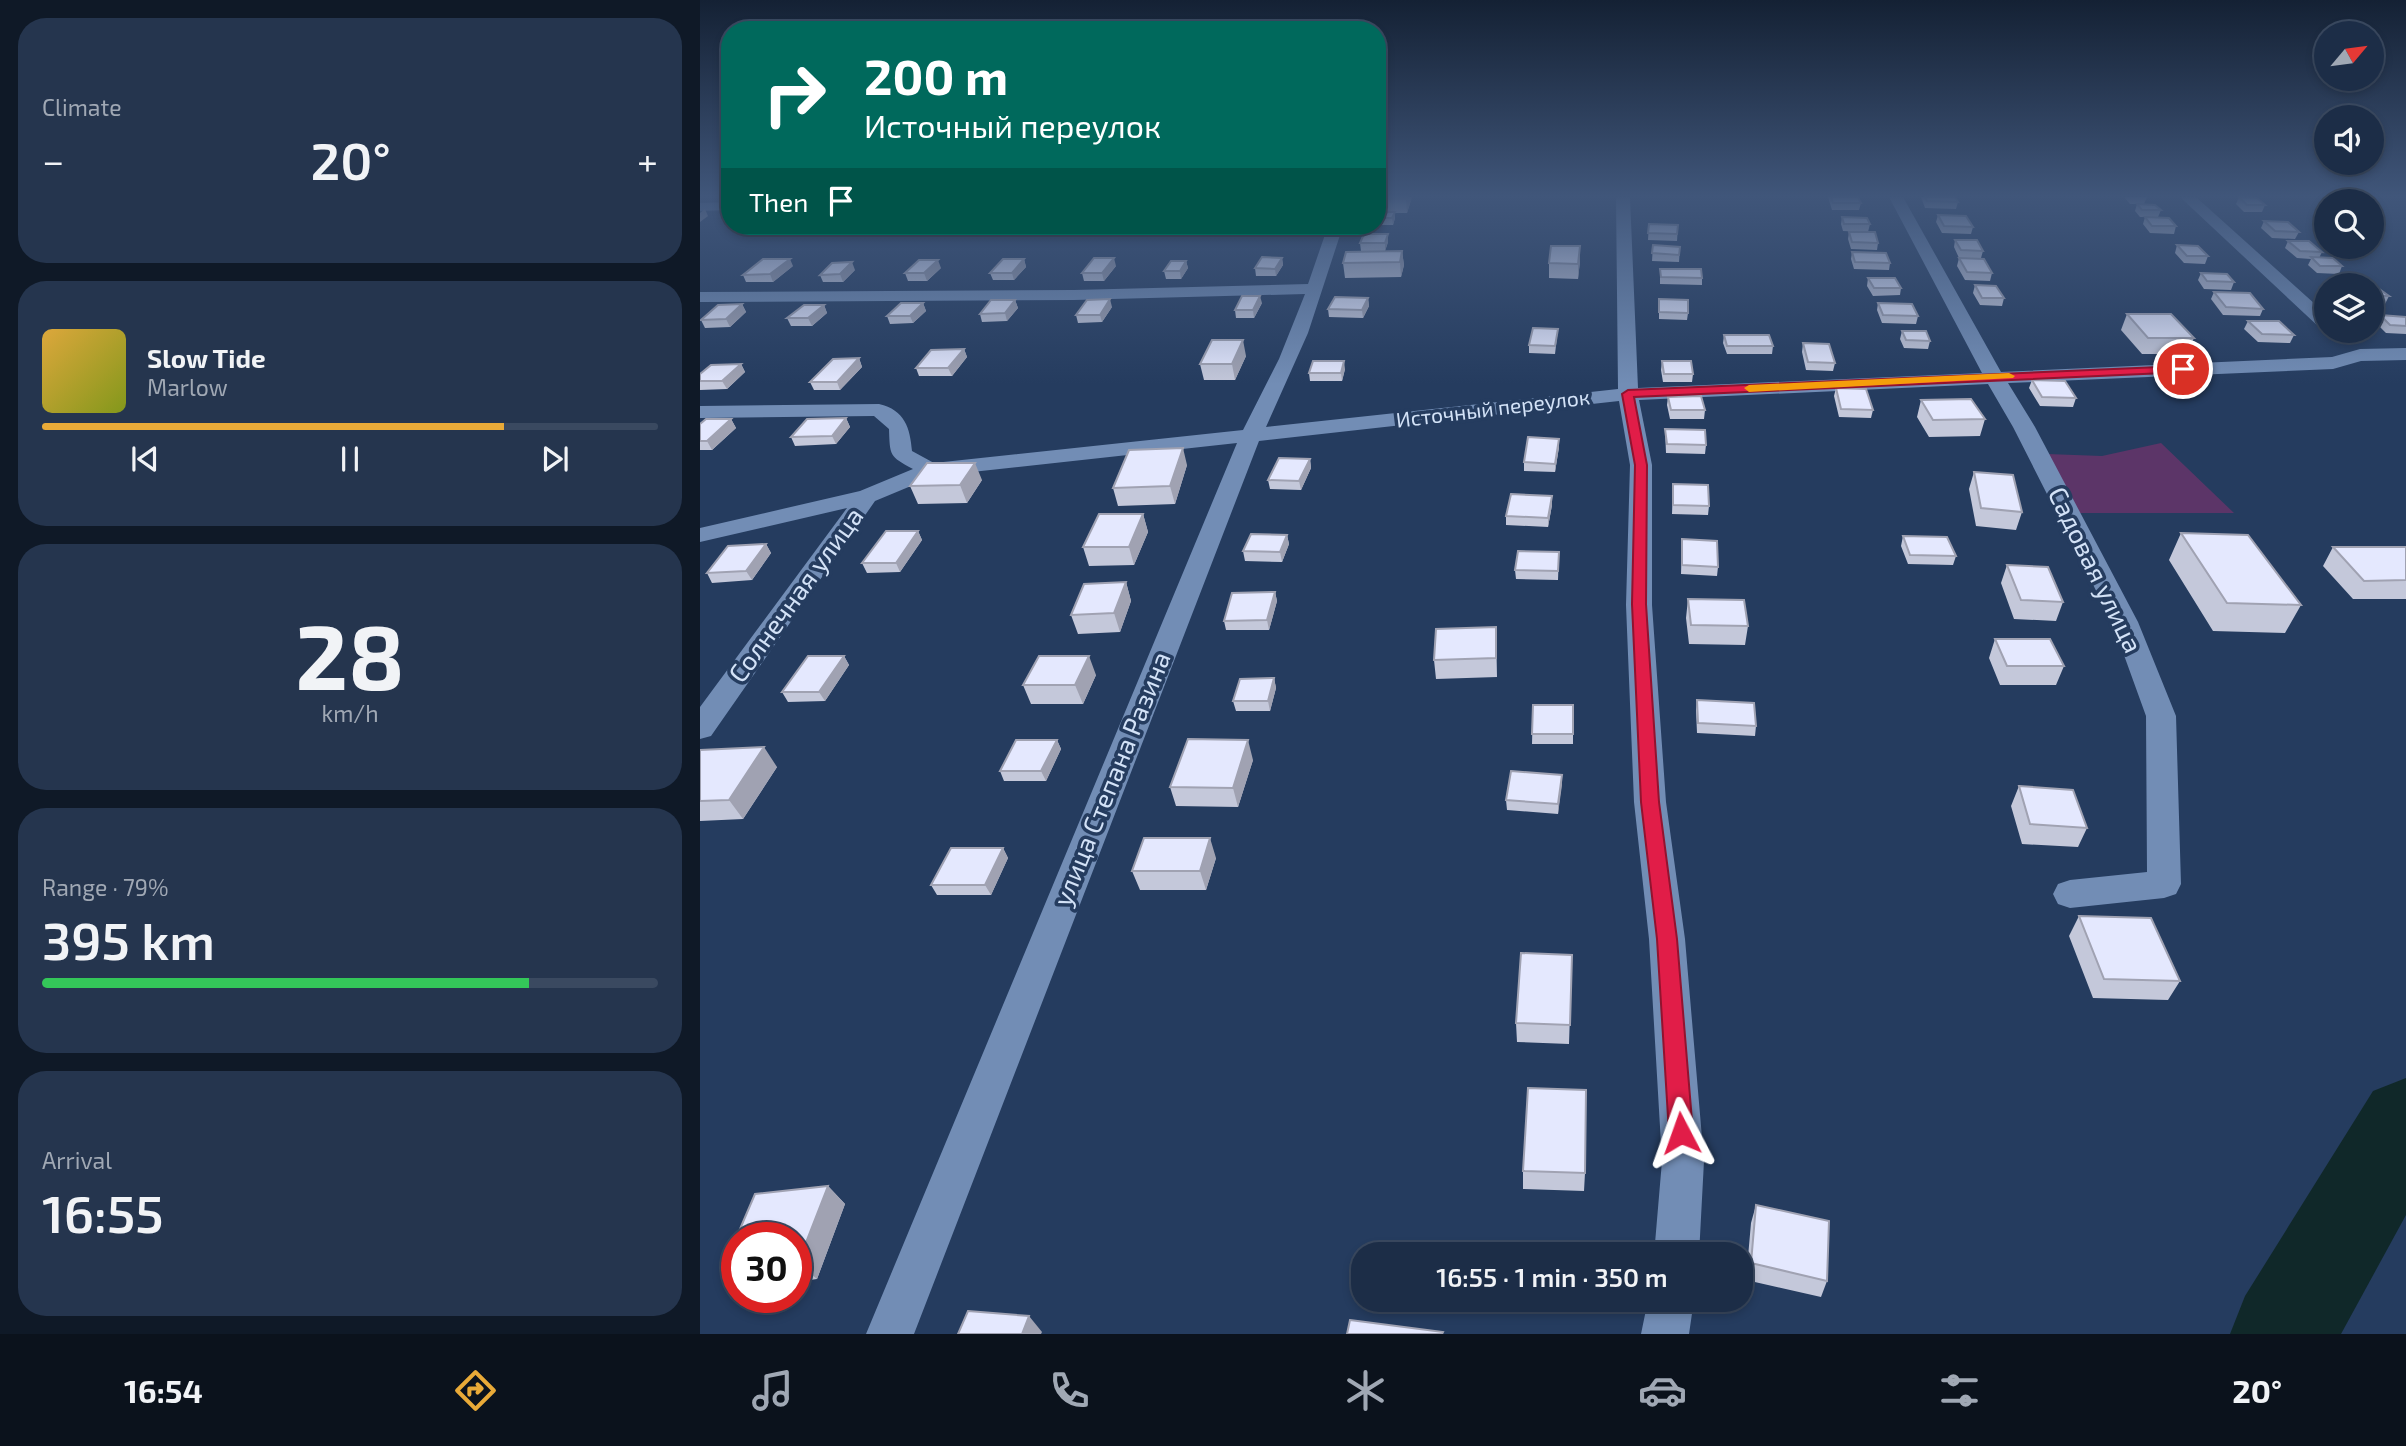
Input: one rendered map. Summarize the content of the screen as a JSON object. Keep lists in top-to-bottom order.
{
  "streets": {
    "street": [
      "Источный переулок",
      "Садовая улица",
      "Солнечная улица",
      "улица Степана Разина"
    ]
  },
  "crossings": [
    ["Источный переулок", "Садовая улица"],
    ["Источный переулок", "Солнечная улица"],
    ["Источный переулок", "улица Степана Разина"]
  ],
  "north": "top right",
  "page": {
    "tile": [
      "Climate",
      ["28", "km/h"],
      ["Range · 79%", "395 km"],
      ["Arrival", "16:55"]
    ],
    "turn": ["200 m", "Источный переулок"],
    "heat": ["−", "20°", "+"],
    "then": "Then",
    "song": ["Slow Tide", "Marlow"],
    "limit": "30",
    "trip": "16:55 · 1 min · 350 m",
    "tabs": ["16:54", "20°"]
  }
}
